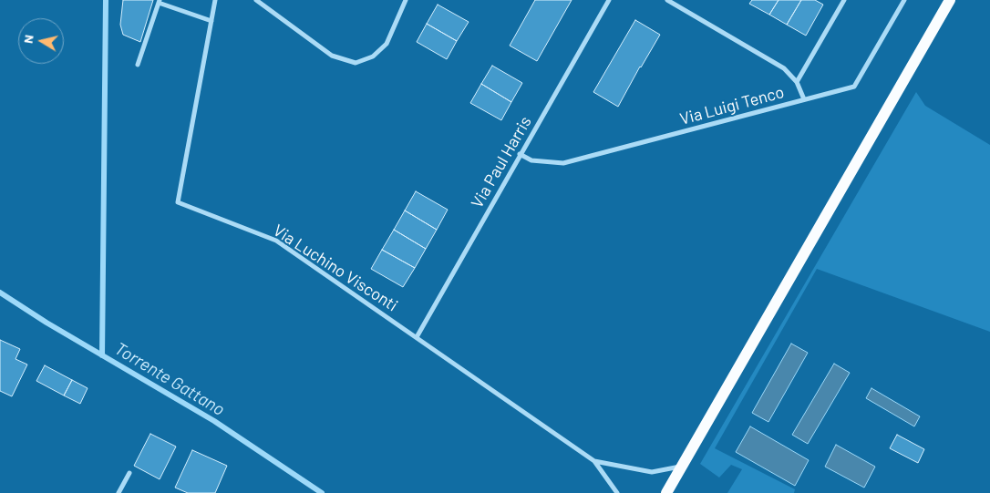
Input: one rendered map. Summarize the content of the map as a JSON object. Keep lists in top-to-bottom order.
{
  "streets": {
    "street": ["Via Luigi Tenco", "Via Paul Harris", "Via Luchino Visconti"]
  },
  "crossings": [
    ["Via Luigi Tenco", "Via Paul Harris"],
    ["Via Paul Harris", "Via Luchino Visconti"]
  ],
  "water": ["Torrente Gattano"],
  "north": "left"
}
